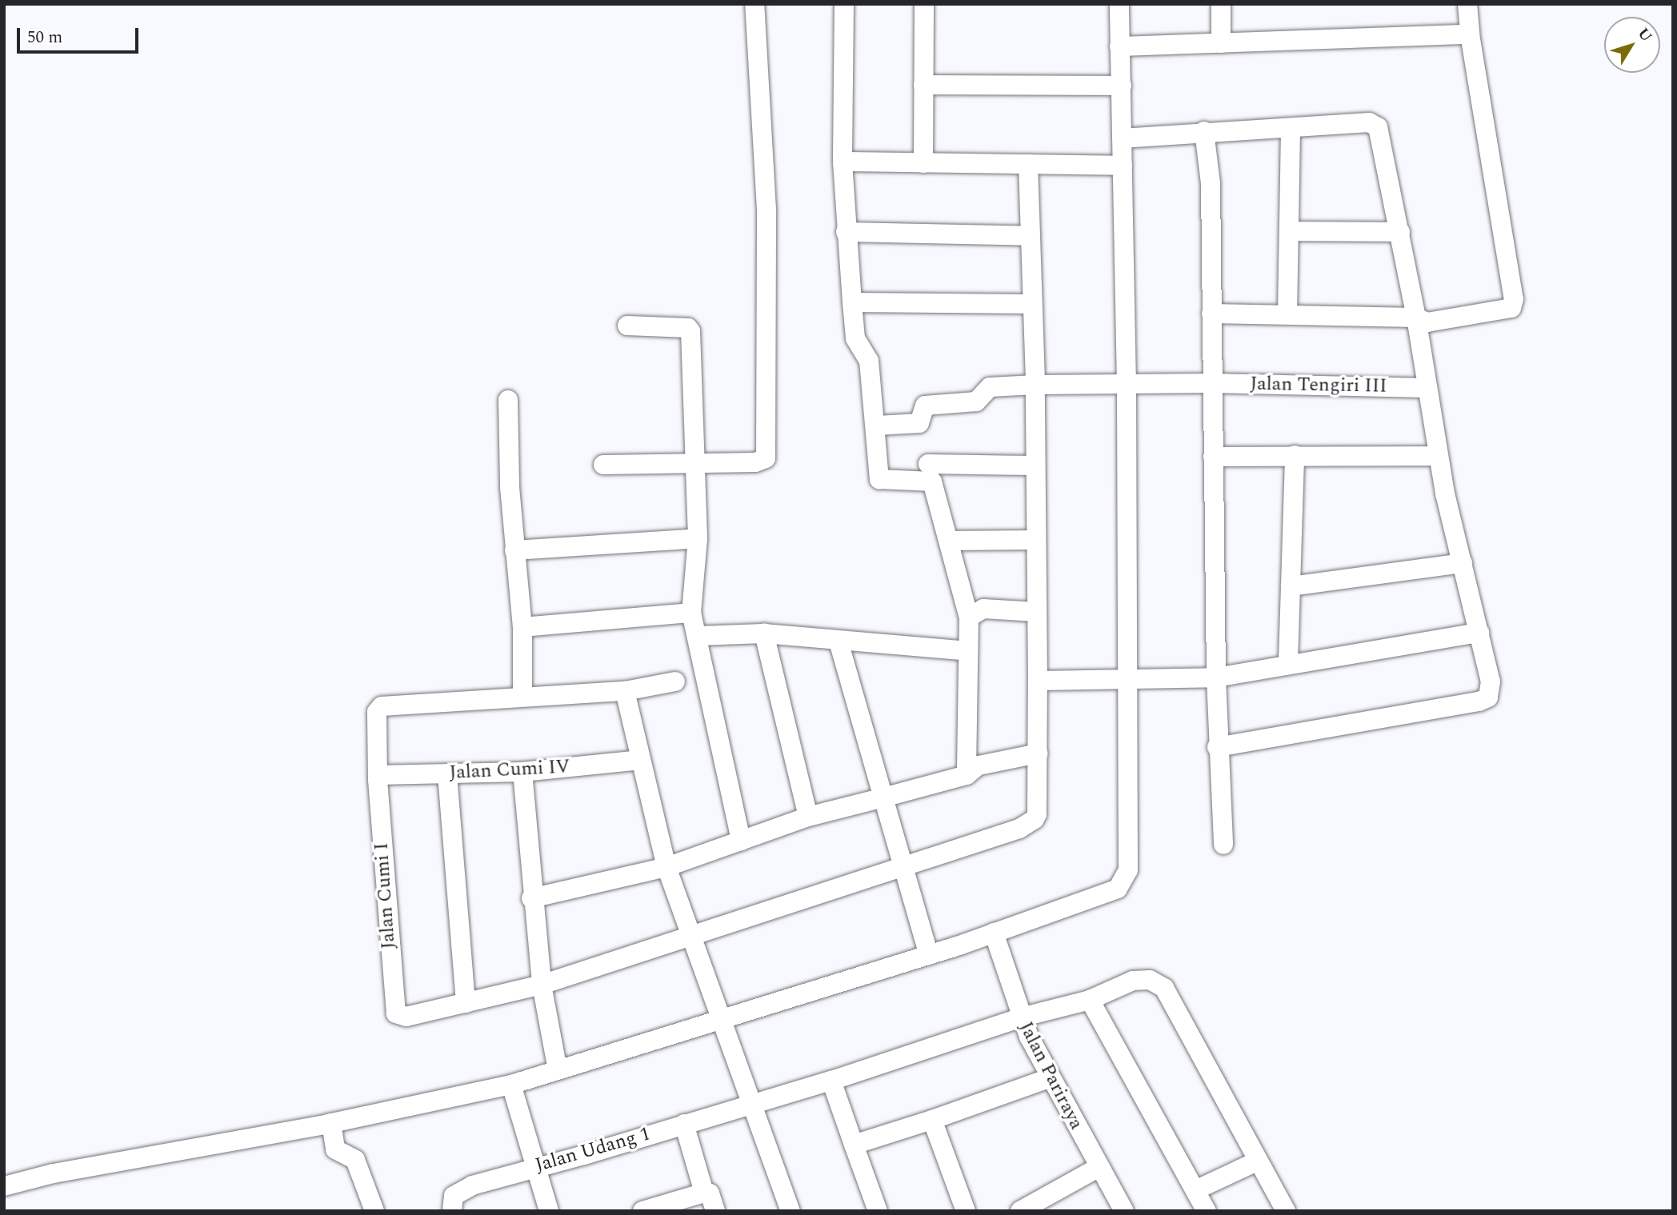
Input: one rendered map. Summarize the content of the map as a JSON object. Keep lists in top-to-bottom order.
{
  "streets": {
    "street": [
      "Jalan Tengiri III",
      "Jalan Cumi IV",
      "Jalan Cumi I",
      "Jalan Pariraya",
      "Jalan Udang 1"
    ]
  },
  "crossings": [
    ["Jalan Cumi IV", "Jalan Cumi I"],
    ["Jalan Pariraya", "Jalan Udang 1"]
  ],
  "scale_bar": "50 m",
  "north": "top right"
}
